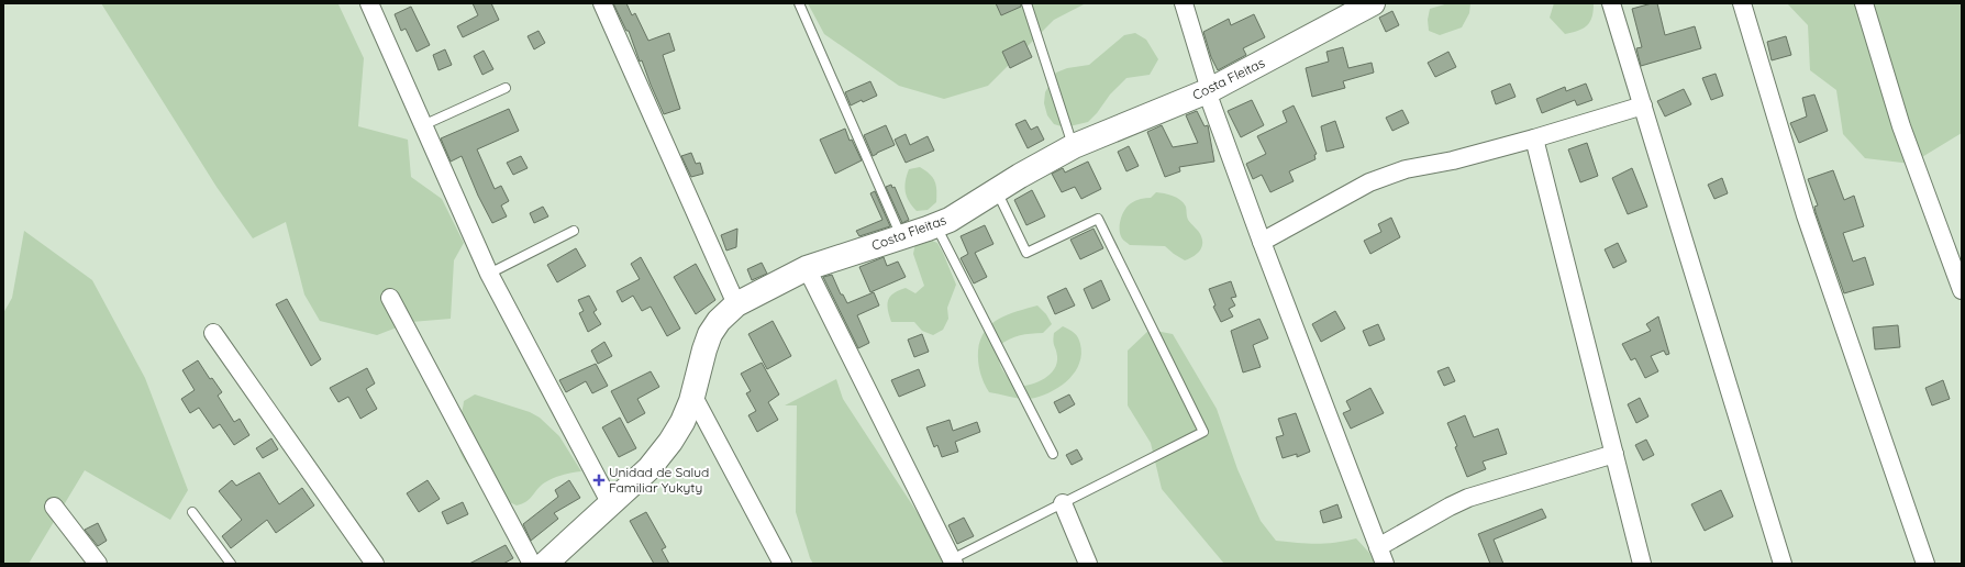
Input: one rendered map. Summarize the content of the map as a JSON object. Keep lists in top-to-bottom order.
{
  "streets": {
    "main road": ["Costa Fleitas"]
  },
  "places": {
    "health": ["Unidad de Salud Familiar Yukyty"]
  }
}
